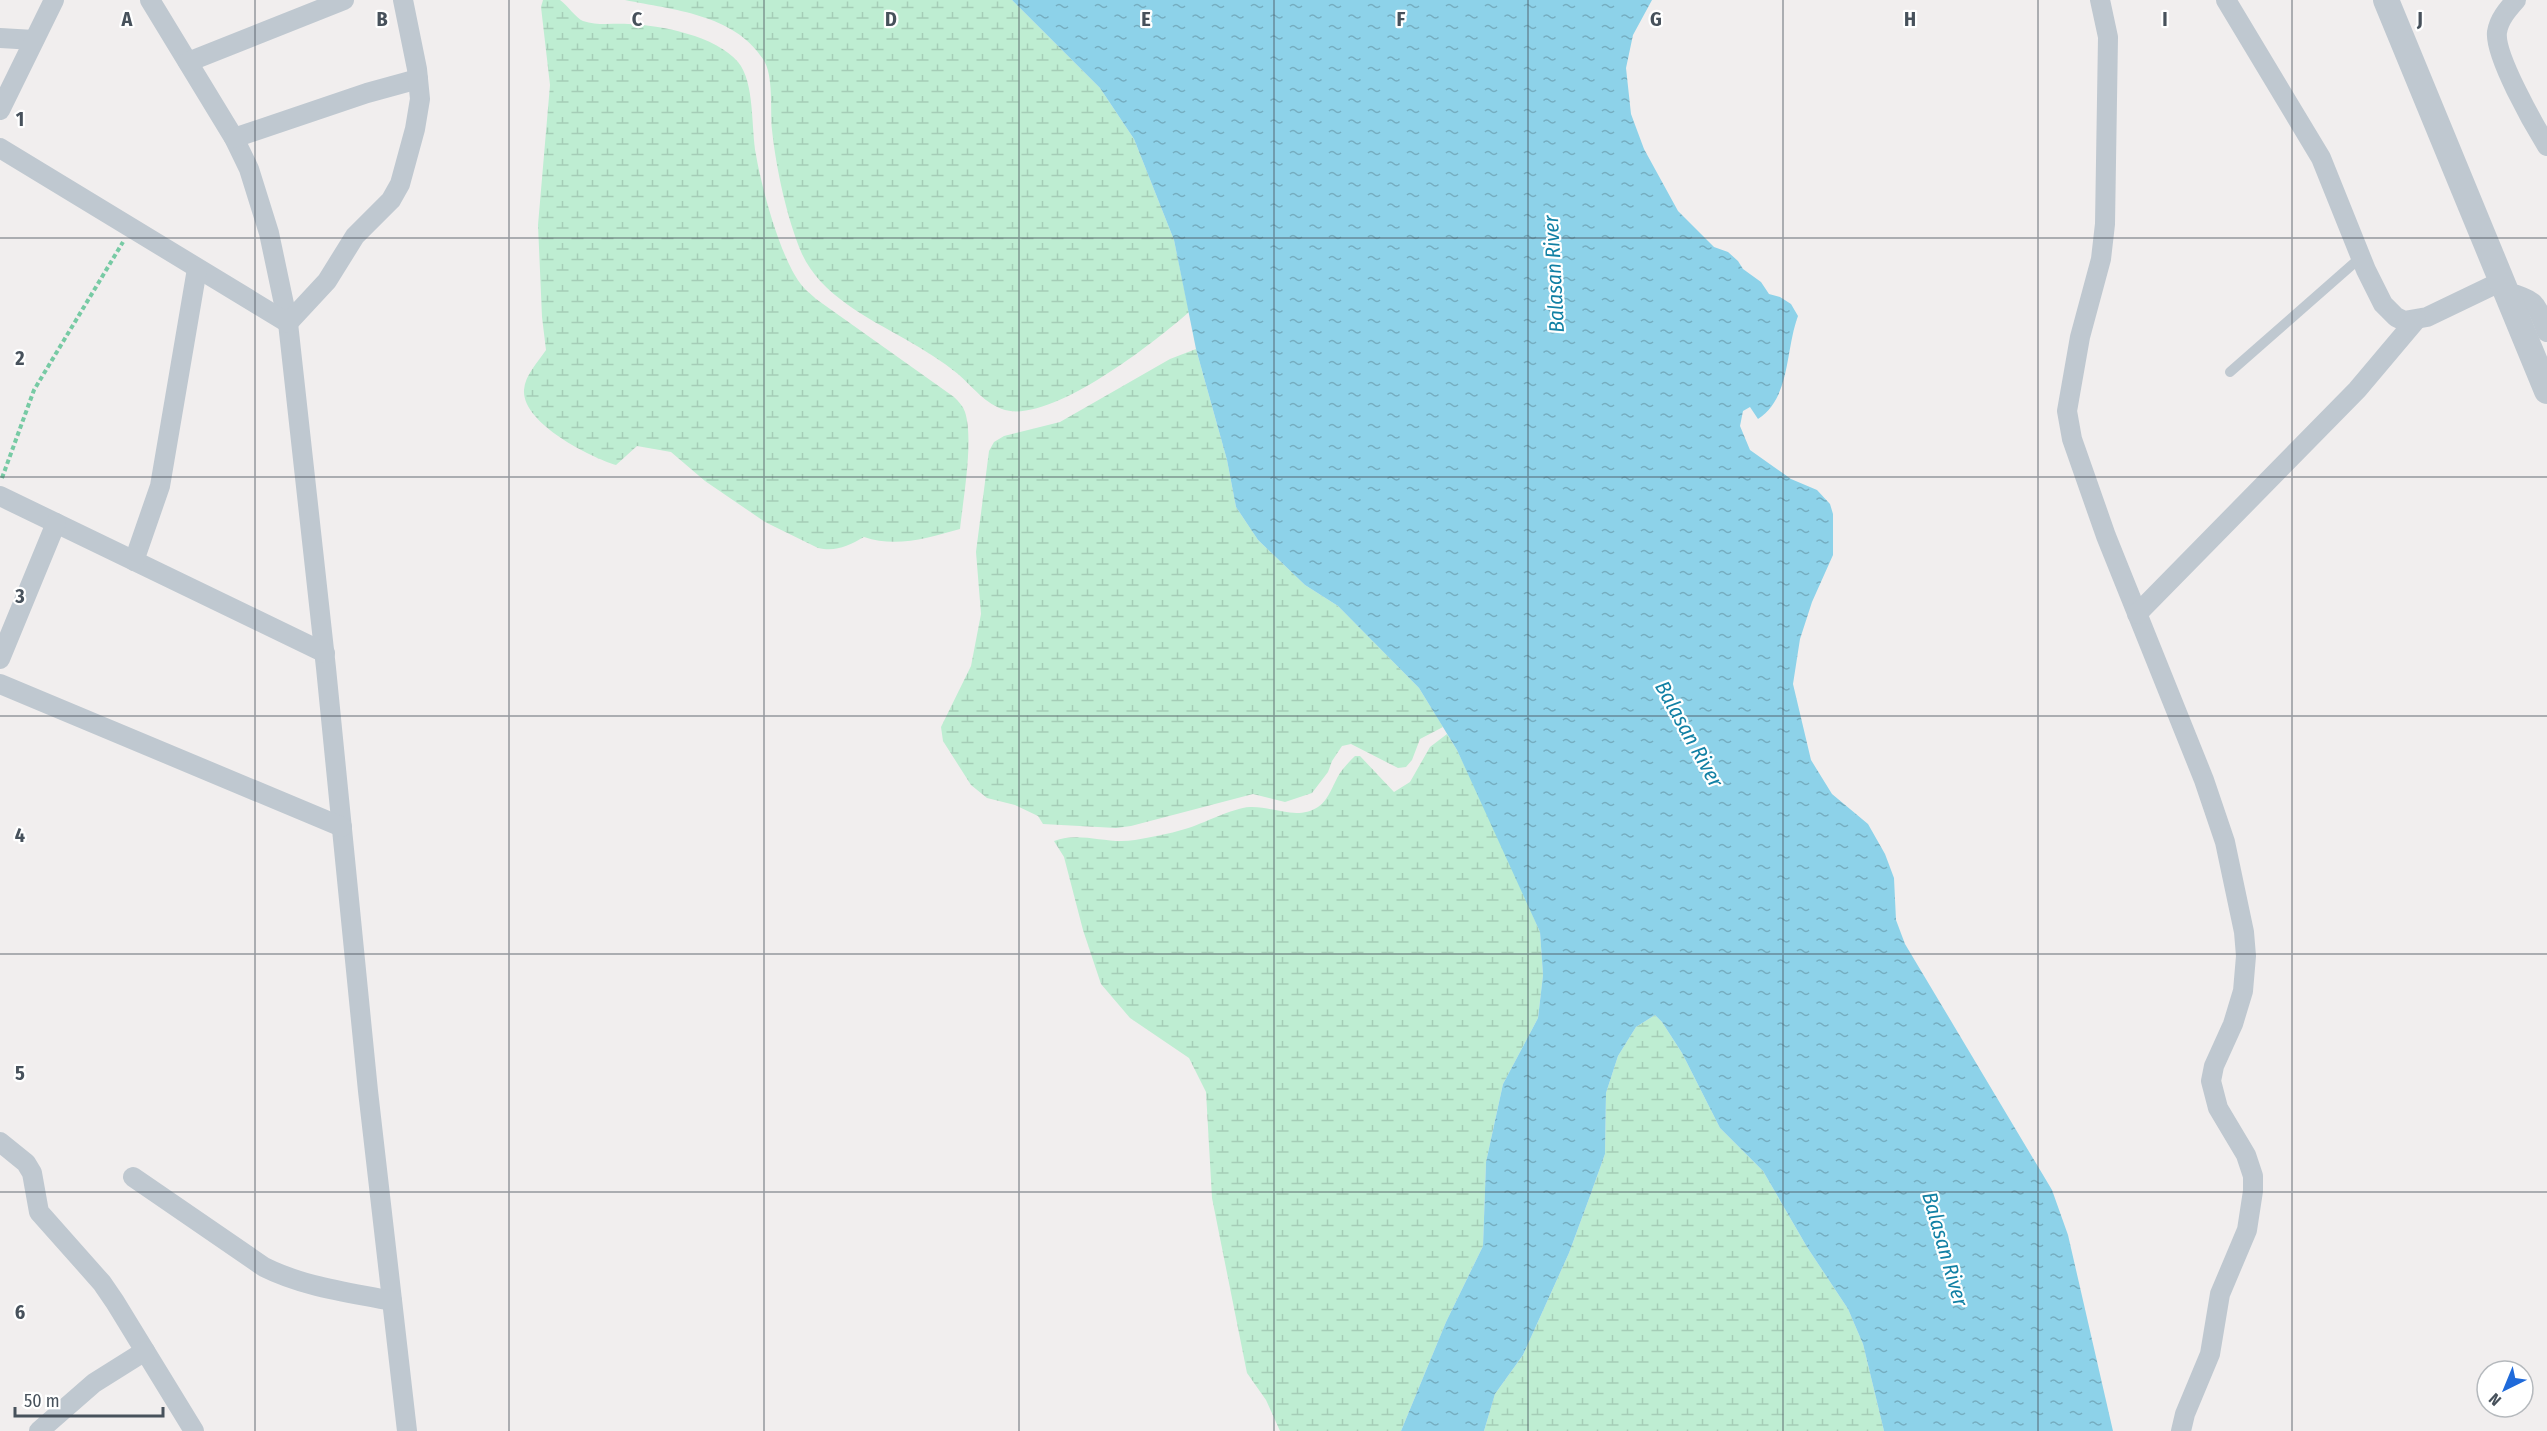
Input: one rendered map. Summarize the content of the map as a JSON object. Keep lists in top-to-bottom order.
{
  "water": ["Balasan River"],
  "scale_bar": "50 m",
  "north": "bottom left",
  "grid": {
    "columns": [
      "A",
      "B",
      "C",
      "D",
      "E",
      "F",
      "G",
      "H",
      "I",
      "J"
    ],
    "rows": [
      "1",
      "2",
      "3",
      "4",
      "5",
      "6"
    ]
  }
}
